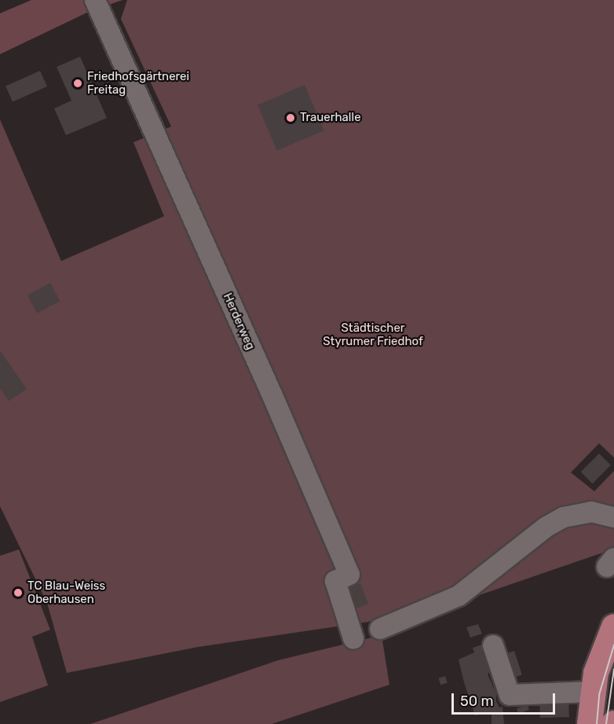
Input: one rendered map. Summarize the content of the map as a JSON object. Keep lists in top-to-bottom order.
{
  "streets": {
    "street": ["Herderweg"]
  },
  "parks": ["Städtischer Styrumer Friedhof"],
  "places": ["Friedhofsgärtnerei Freitag", "Trauerhalle", "TC Blau-Weiss Oberhausen"],
  "scale_bar": "50 m"
}
